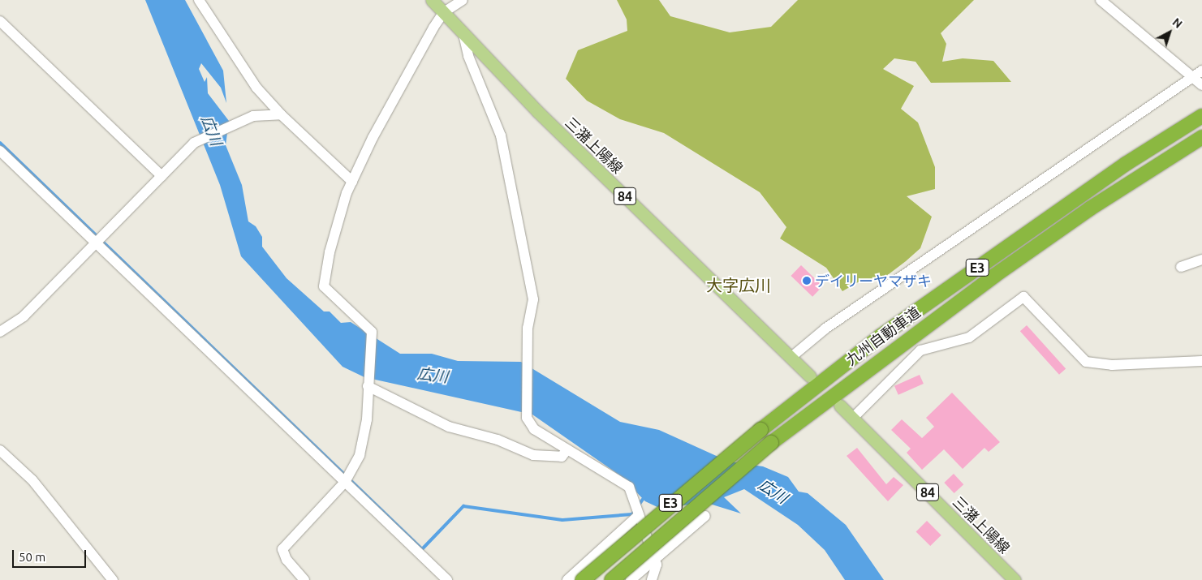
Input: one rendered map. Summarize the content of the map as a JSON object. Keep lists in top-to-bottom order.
{
  "streets": {
    "highway": ["E3", "九州自動車道"],
    "main road": ["三潴上陽線", "84"]
  },
  "districts": ["大字広川"],
  "water": ["広川"],
  "places": ["デイリーヤマザキ"],
  "scale_bar": "50 m",
  "north": "top right"
}
